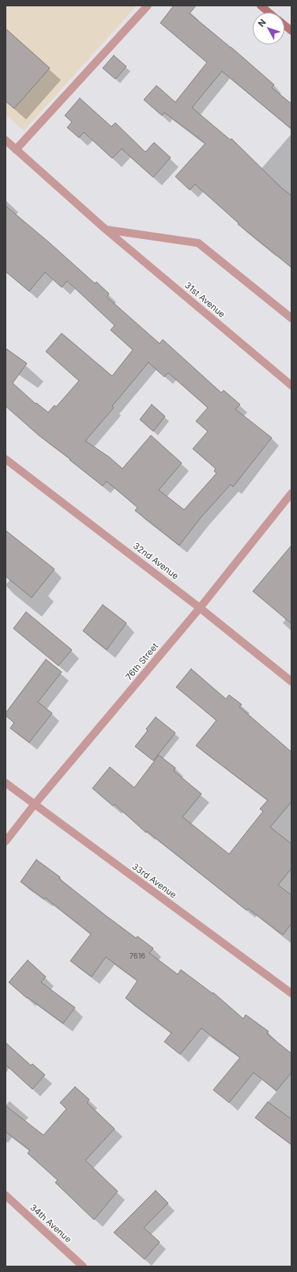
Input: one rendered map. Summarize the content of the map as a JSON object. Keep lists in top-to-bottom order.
{
  "streets": {
    "street": [
      "31st Avenue",
      "32nd Avenue",
      "76th Street",
      "33rd Avenue",
      "34th Avenue"
    ]
  },
  "crossings": [
    ["32nd Avenue", "76th Street"],
    ["76th Street", "33rd Avenue"]
  ],
  "house_numbers": ["7616"],
  "north": "top left"
}
